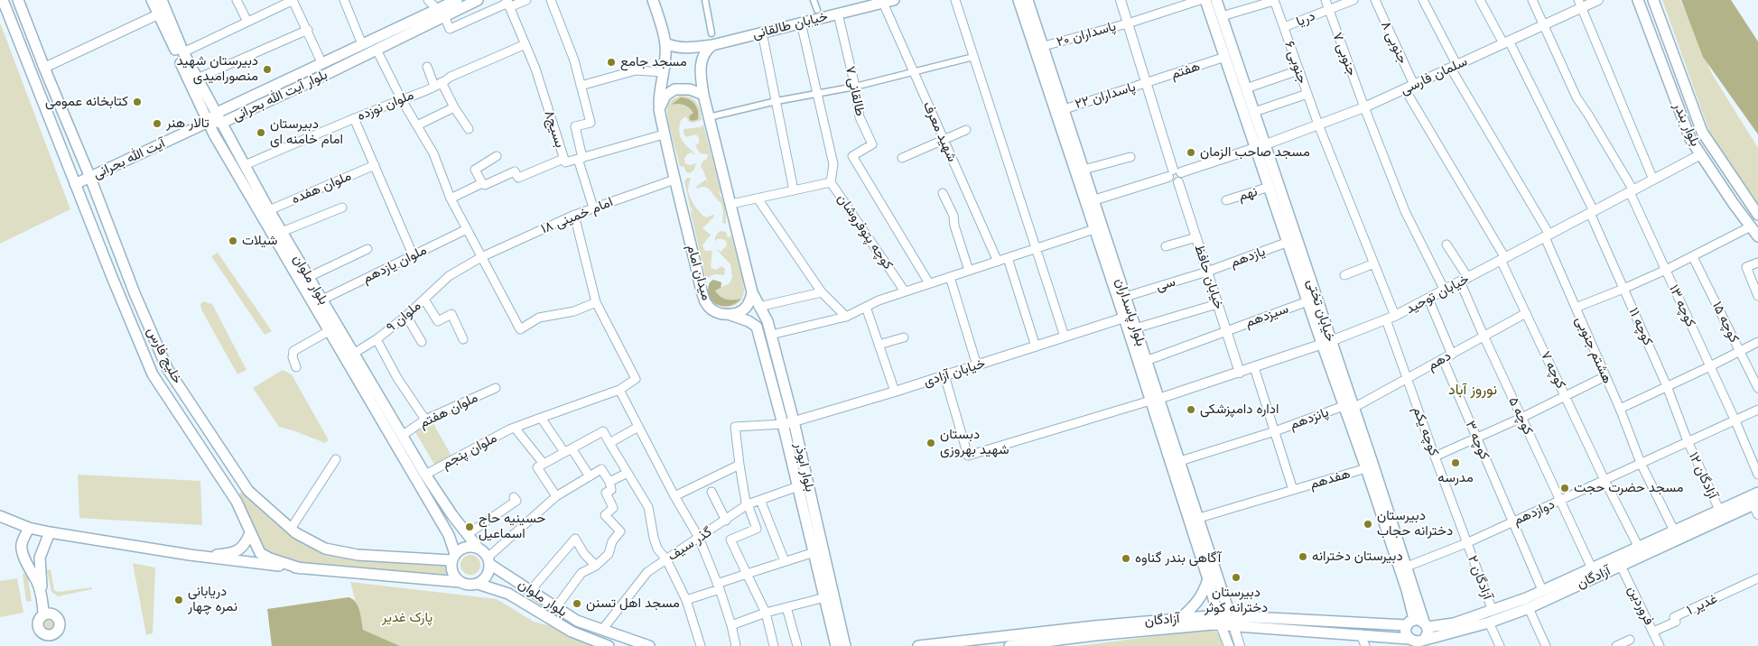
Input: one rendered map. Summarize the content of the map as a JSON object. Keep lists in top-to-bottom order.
{
  "streets": {
    "main road": [
      "خیابان طالقانی",
      "بلوار آیت الله بحرانی",
      "بلوار بندر",
      "آیت الله بحرانی",
      "میدان امام",
      "بلوار ملوان",
      "خیابان تختی",
      "بلوار پاسداران",
      "خلیج فارس",
      "بلوار ابوذر",
      "آزادگان"
    ],
    "street": [
      "دریا",
      "پاسداران ۲۰",
      "۸ جنوبی",
      "۷ جنوبی",
      "۶ جنوبی",
      "هفتم",
      "سلمان فارسی",
      "طالقانی ۷",
      "پاسداران ۲۲",
      "ملوان نوزده",
      "بسیج۸",
      "شهید معرف",
      "ملوان هفده",
      "نهم",
      "امام خمینی ۱۸",
      "کوچه پتوفروشان",
      "یازدهم",
      "ملوان یازدهم",
      "خیابان حافظ",
      "سی",
      "خیابان توحید",
      "کوچه ۱۳",
      "سیزدهم",
      "ملوان ۹",
      "کوچه ۱۵",
      "کوچه ۱۱",
      "هشتم جنوبی",
      "دهم",
      "کوچه ۷",
      "خیابان آزادی",
      "ملوان هفتم",
      "کوچه ۵",
      "پانزدهم",
      "کوچه یکم",
      "کوچه ۳",
      "ملوان پنجم",
      "آزادگان ۱۲",
      "هفدهم",
      "دوازدهم",
      "گذر سیف",
      "آزادگان ۲",
      "غدیر ۱",
      "فروردین"
    ]
  },
  "crossings": [
    ["دریا", "۷ جنوبی"],
    ["دریا", "۶ جنوبی"],
    ["خیابان طالقانی", "طالقانی ۷"],
    ["خیابان طالقانی", "شهید معرف"],
    ["خیابان طالقانی", "میدان امام"],
    ["پاسداران ۲۰", "خیابان حافظ"],
    ["پاسداران ۲۰", "بلوار پاسداران"],
    ["۸ جنوبی", "سلمان فارسی"],
    ["۷ جنوبی", "سلمان فارسی"],
    ["۷ جنوبی", "خیابان توحید"],
    ["۶ جنوبی", "سلمان فارسی"],
    ["۶ جنوبی", "کوچه یکم"],
    ["هفتم", "پاسداران ۲۲"],
    ["هفتم", "خیابان حافظ"],
    ["هفتم", "خیابان تختی"],
    ["سلمان فارسی", "خیابان حافظ"],
    ["سلمان فارسی", "کوچه ۱۳"],
    ["سلمان فارسی", "خیابان تختی"],
    ["سلمان فارسی", "بلوار پاسداران"],
    ["سلمان فارسی", "کوچه ۱۱"],
    ["سلمان فارسی", "هشتم جنوبی"],
    ["سلمان فارسی", "کوچه ۷"],
    ["بلوار آیت الله بحرانی", "آیت الله بحرانی"],
    ["بلوار آیت الله بحرانی", "بلوار ملوان"],
    ["پاسداران ۲۲", "خیابان حافظ"],
    ["پاسداران ۲۲", "بلوار پاسداران"],
    ["ملوان نوزده", "بسیج۸"],
    ["ملوان نوزده", "بلوار ملوان"],
    ["بلوار بندر", "خیابان توحید"],
    ["بسیج۸", "میدان امام"],
    ["آیت الله بحرانی", "بلوار ملوان"],
    ["آیت الله بحرانی", "خلیج فارس"],
    ["ملوان هفده", "بلوار ملوان"],
    ["نهم", "خیابان تختی"],
    ["امام خمینی ۱۸", "میدان امام"],
    ["امام خمینی ۱۸", "ملوان ۹"],
    ["یازدهم", "خیابان حافظ"],
    ["یازدهم", "سی"],
    ["یازدهم", "خیابان تختی"],
    ["ملوان یازدهم", "بلوار ملوان"],
    ["خیابان حافظ", "سی"],
    ["خیابان حافظ", "خیابان توحید"],
    ["خیابان حافظ", "سیزدهم"],
    ["بلوار ملوان", "ملوان ۹"],
    ["بلوار ملوان", "خلیج فارس"],
    ["بلوار ملوان", "ملوان هفتم"],
    ["بلوار ملوان", "ملوان پنجم"],
    ["بلوار ملوان", "گذر سیف"],
    ["سی", "بلوار پاسداران"],
    ["خیابان توحید", "کوچه ۱۳"],
    ["خیابان توحید", "خیابان تختی"],
    ["خیابان توحید", "بلوار پاسداران"],
    ["خیابان توحید", "کوچه ۱۱"],
    ["خیابان توحید", "هشتم جنوبی"],
    ["خیابان توحید", "کوچه ۷"],
    ["خیابان توحید", "کوچه ۵"],
    ["خیابان توحید", "کوچه یکم"],
    ["کوچه ۱۳", "دوازدهم"],
    ["خیابان تختی", "سیزدهم"],
    ["خیابان تختی", "دهم"],
    ["خیابان تختی", "پانزدهم"],
    ["خیابان تختی", "هفدهم"],
    ["خیابان تختی", "دوازدهم"],
    ["خیابان تختی", "آزادگان"],
    ["بلوار پاسداران", "سیزدهم"],
    ["بلوار پاسداران", "خیابان آزادی"],
    ["بلوار پاسداران", "پانزدهم"],
    ["بلوار پاسداران", "هفدهم"],
    ["بلوار پاسداران", "آزادگان"],
    ["کوچه ۱۱", "آزادگان ۱۲"],
    ["کوچه ۱۱", "دوازدهم"],
    ["هشتم جنوبی", "دوازدهم"],
    ["هشتم جنوبی", "آزادگان"],
    ["دهم", "کوچه ۷"],
    ["دهم", "کوچه ۵"],
    ["دهم", "پانزدهم"],
    ["دهم", "کوچه یکم"],
    ["دهم", "کوچه ۳"],
    ["کوچه ۷", "دوازدهم"],
    ["کوچه ۷", "آزادگان"],
    ["خیابان آزادی", "بلوار ابوذر"],
    ["کوچه ۵", "دوازدهم"],
    ["کوچه ۵", "آزادگان"],
    ["کوچه یکم", "دوازدهم"],
    ["کوچه یکم", "آزادگان ۲"],
    ["کوچه ۳", "دوازدهم"],
    ["کوچه ۳", "آزادگان"],
    ["بلوار ابوذر", "گذر سیف"],
    ["آزادگان ۱۲", "دوازدهم"],
    ["آزادگان ۱۲", "آزادگان"],
    ["دوازدهم", "آزادگان ۲"],
    ["آزادگان ۲", "آزادگان"],
    ["آزادگان", "فروردین"],
    ["غدیر ۱", "فروردین"]
  ],
  "districts": ["نوروز آباد"],
  "parks": ["پارک غدیر"],
  "places": [
    "مسجد جامع",
    "دبیرستان شهید منصورامیدی",
    "کتابخانه عمومی",
    "تالار هنر",
    "دبیرستان امام خامنه ای",
    "مسجد صاحب الزمان",
    "شیلات",
    "اداره دامپزشکی",
    "دبستان شهید بهروزی",
    "مدرسه",
    "مسجد حضرت حجت",
    "دبیرستان دخترانه حجاب",
    "حسینیه حاج اسماعیل",
    "دبیرستان دخترانه",
    "آگاهی بندر گناوه",
    "دبیرستان دخترانه کوثر",
    "دریابانی نمره چهار",
    "مسجد اهل تسنن"
  ]
}
